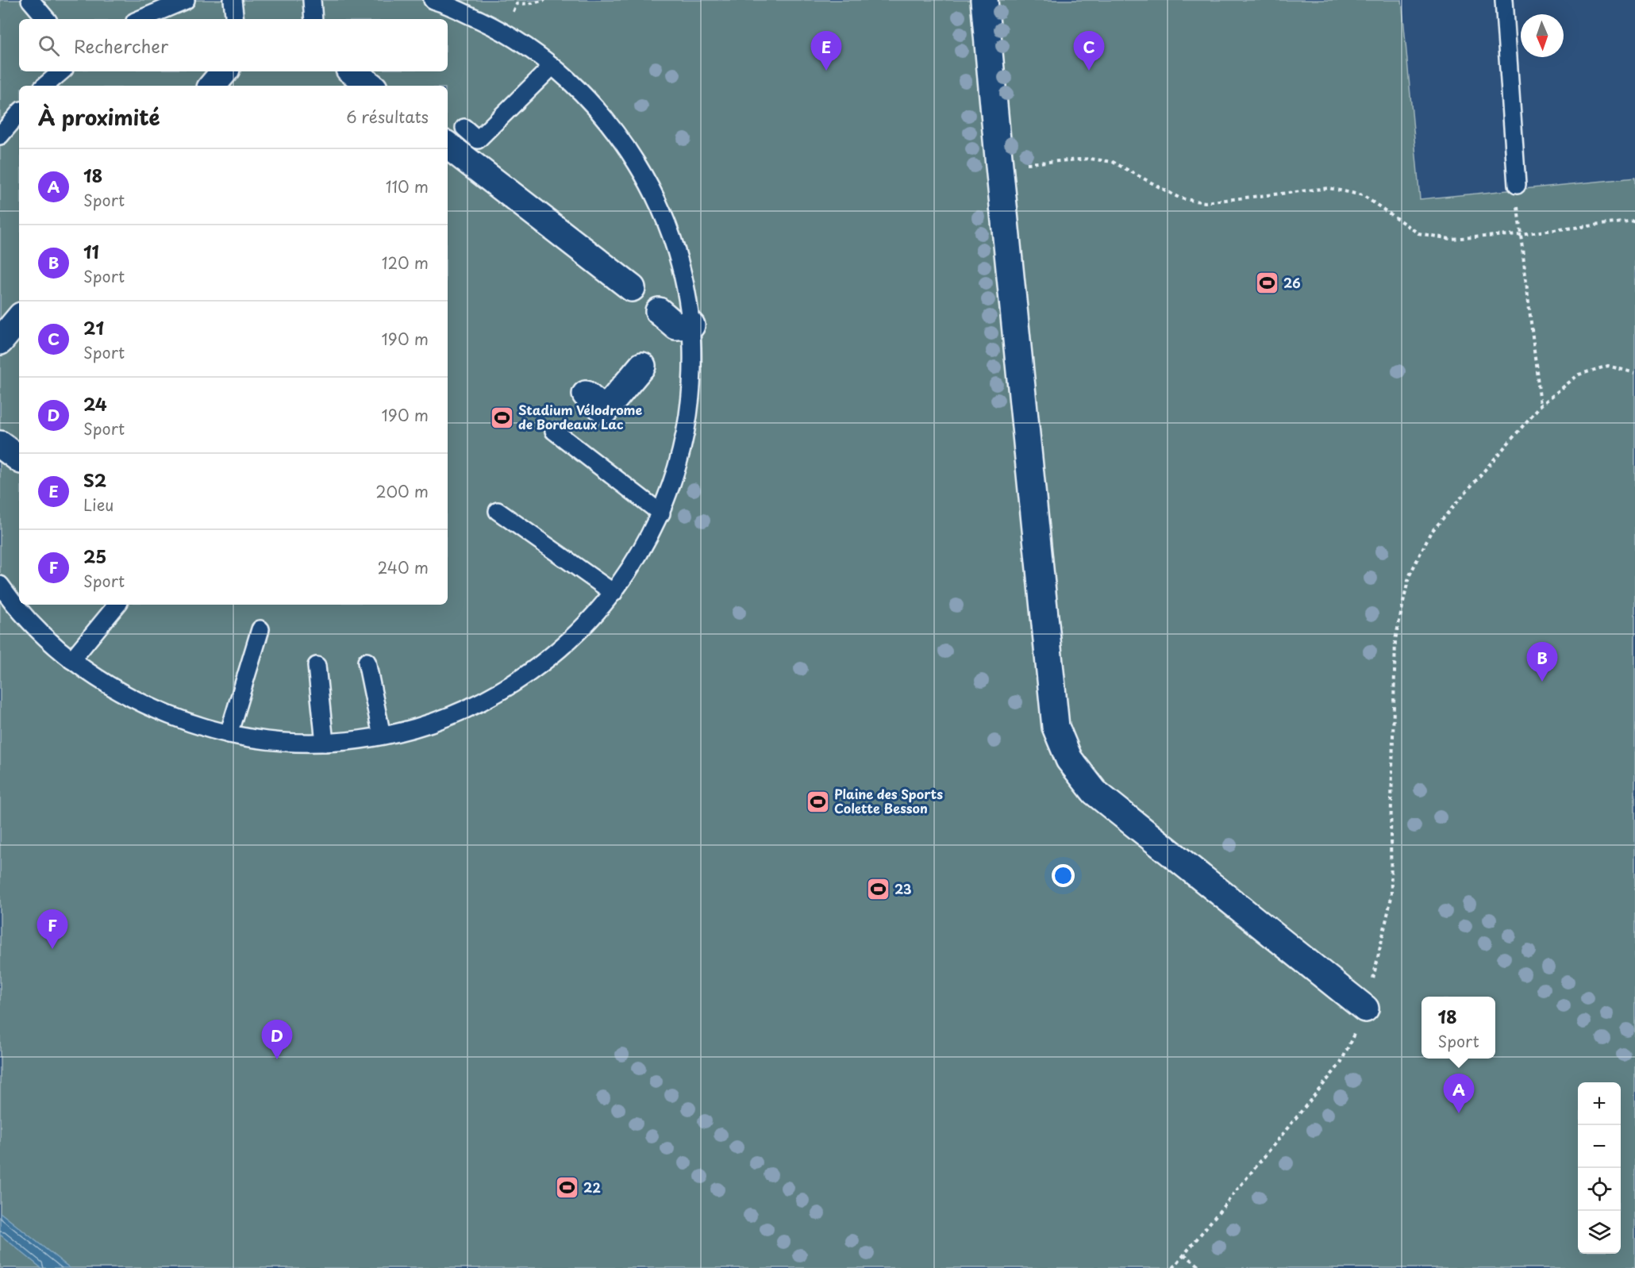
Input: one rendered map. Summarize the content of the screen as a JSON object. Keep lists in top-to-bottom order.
{
  "places": {
    "sports": [
      "26",
      "Stadium Vélodrome de Bordeaux Lac",
      "Plaine des Sports Colette Besson",
      "23",
      "22"
    ]
  },
  "north": "bottom",
  "page": {
    "search": "Rechercher",
    "pins": [
      "C",
      "E",
      "B",
      "F",
      "D",
      "A"
    ],
    "heading": ["À proximité", "6 résultats"],
    "list": [
      {
        "mark": "A",
        "name": "18",
        "note": "Sport",
        "value": "110 m"
      },
      {
        "mark": "B",
        "name": "11",
        "note": "Sport",
        "value": "120 m"
      },
      {
        "mark": "C",
        "name": "21",
        "note": "Sport",
        "value": "190 m"
      },
      {
        "mark": "D",
        "name": "24",
        "note": "Sport",
        "value": "190 m"
      },
      {
        "mark": "E",
        "name": "S2",
        "note": "Lieu",
        "value": "200 m"
      },
      {
        "mark": "F",
        "name": "25",
        "note": "Sport",
        "value": "240 m"
      }
    ],
    "popup": ["18", "Sport"],
    "map_buttons": ["+", "−"]
  }
}
